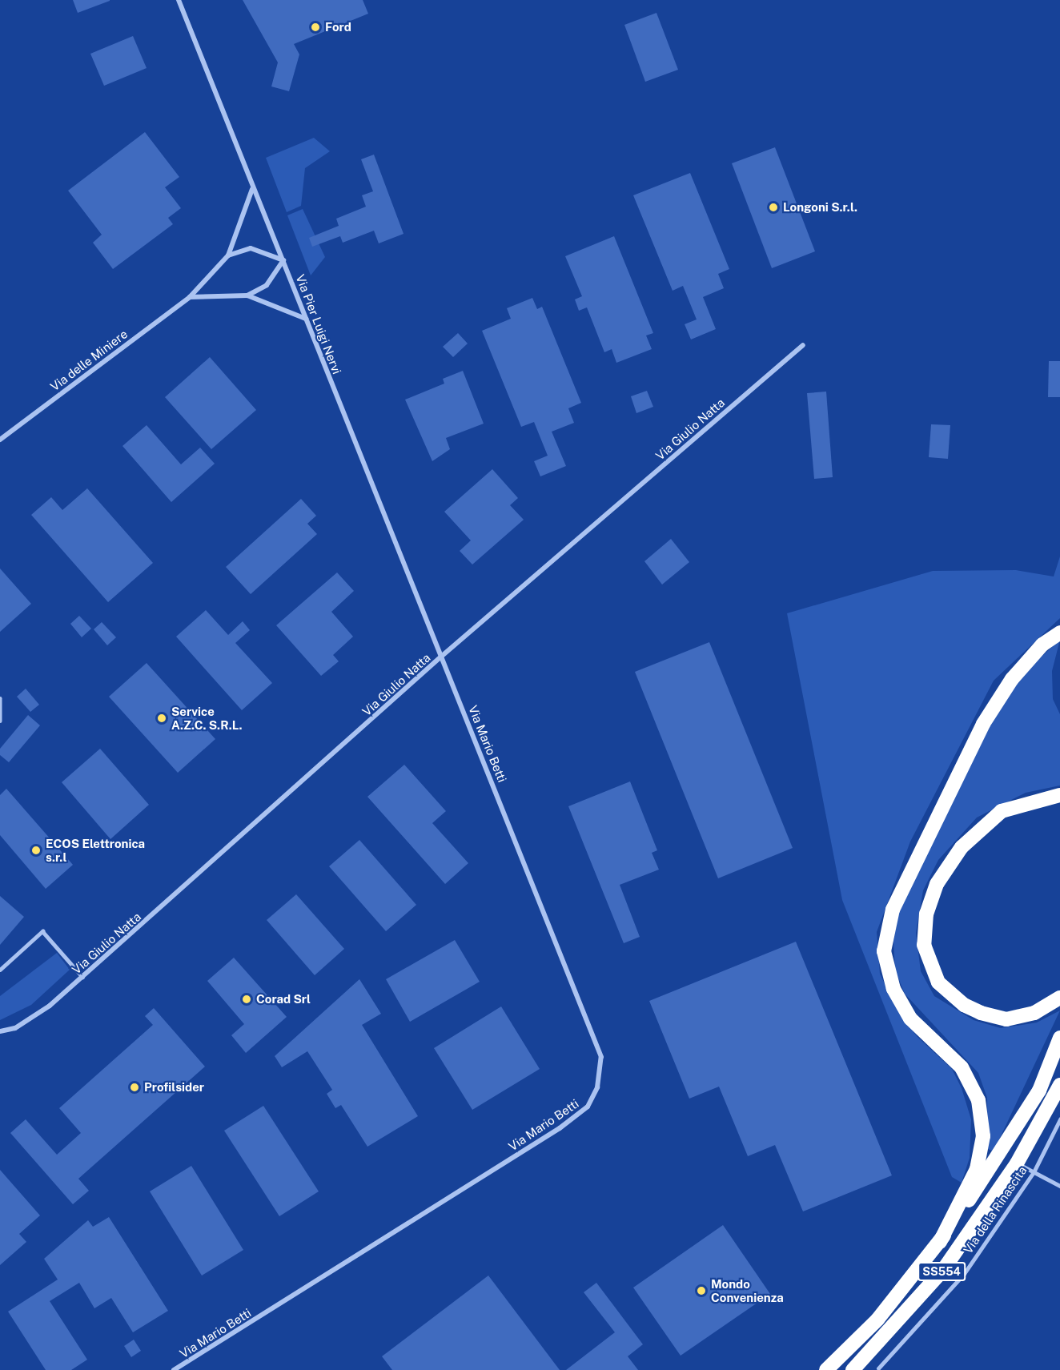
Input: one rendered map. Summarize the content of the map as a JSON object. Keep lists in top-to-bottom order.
{
  "streets": {
    "highway": ["SS554"],
    "street": [
      "Via Pier Luigi Nervi",
      "Via delle Miniere",
      "Via Giulio Natta",
      "Via Mario Betti"
    ],
    "lane": ["Via della Rinascita"]
  },
  "crossings": [
    ["Via Pier Luigi Nervi", "Via delle Miniere"],
    ["Via Pier Luigi Nervi", "Via Giulio Natta"],
    ["Via Pier Luigi Nervi", "Via Mario Betti"],
    ["Via Giulio Natta", "Via Mario Betti"]
  ],
  "places": [
    "Ford",
    "Longoni S.r.l.",
    "Service A.Z.C. S.R.L.",
    "ECOS Elettronica s.r.l",
    "Corad Srl",
    "Profilsider",
    "Mondo Convenienza"
  ]
}
